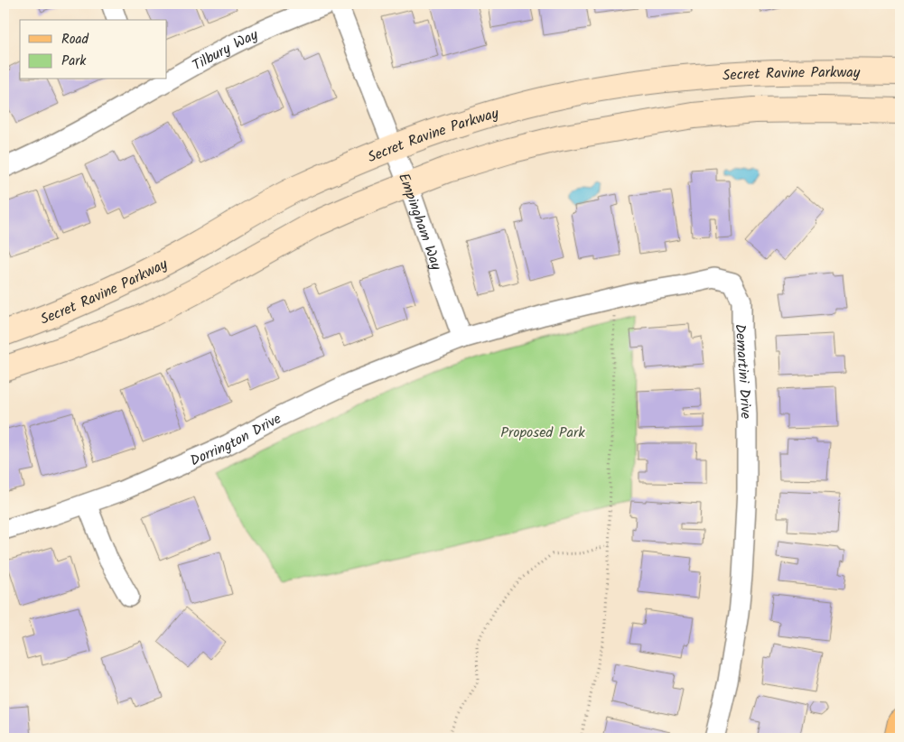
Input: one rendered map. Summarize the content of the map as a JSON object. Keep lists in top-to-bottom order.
{
  "streets": {
    "main road": ["Secret Ravine Parkway"],
    "street": [
      "Tilbury Way",
      "Empingham Way",
      "Demartini Drive",
      "Dorrington Drive"
    ]
  },
  "crossings": [
    ["Secret Ravine Parkway", "Empingham Way"],
    ["Empingham Way", "Demartini Drive"],
    ["Empingham Way", "Dorrington Drive"],
    ["Demartini Drive", "Dorrington Drive"]
  ],
  "parks": ["Proposed Park"],
  "legend": ["Road", "Park"]
}
